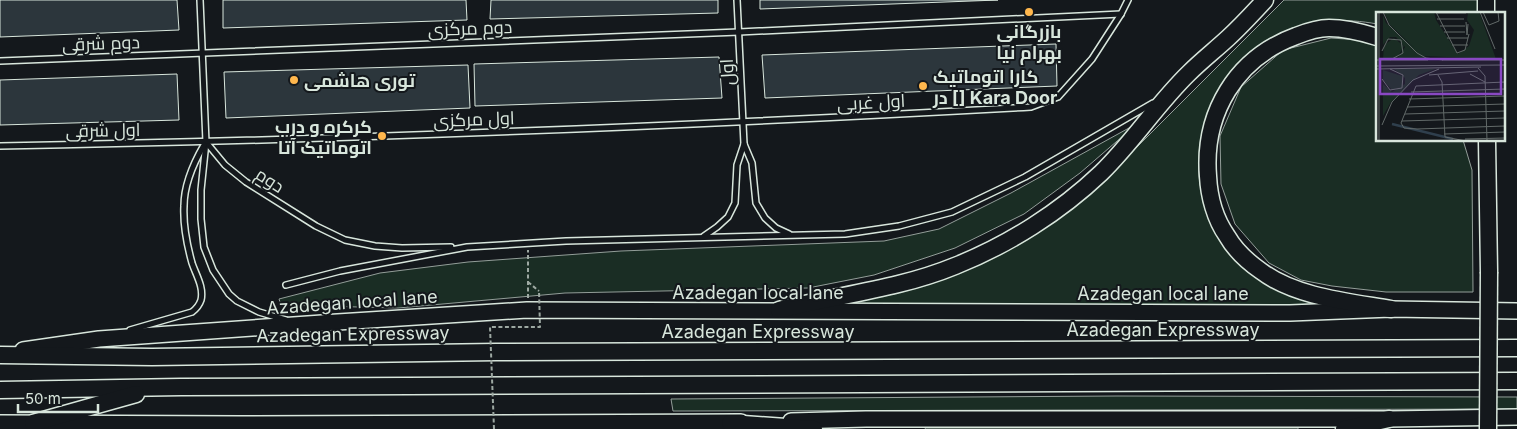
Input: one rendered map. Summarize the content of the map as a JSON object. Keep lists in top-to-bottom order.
{
  "streets": {
    "highway": ["Azadegan Expressway"],
    "main road": ["Azadegan local lane"],
    "lane": [
      "دوم مرکزی",
      "دوم شرقی",
      "اول",
      "اول غربی",
      "اول مرکزی",
      "اول شرقی",
      "دوم"
    ]
  },
  "crossings": [
    ["دوم مرکزی", "دوم شرقی"],
    ["دوم مرکزی", "اول"],
    ["دوم مرکزی", "اول غربی"],
    ["اول", "اول غربی"],
    ["اول", "اول مرکزی"],
    ["اول غربی", "اول مرکزی"],
    ["اول مرکزی", "اول شرقی"],
    ["اول مرکزی", "دوم"],
    ["اول شرقی", "دوم"],
    ["Azadegan local lane", "Azadegan Expressway"]
  ],
  "places": [
    "بازرگانی بهرام نیا",
    "توری هاشمی",
    "کارا اتوماتیک در [] Kara Door",
    "کرکره و درب اتوماتیک آتا"
  ],
  "scale_bar": "50 m"
}
